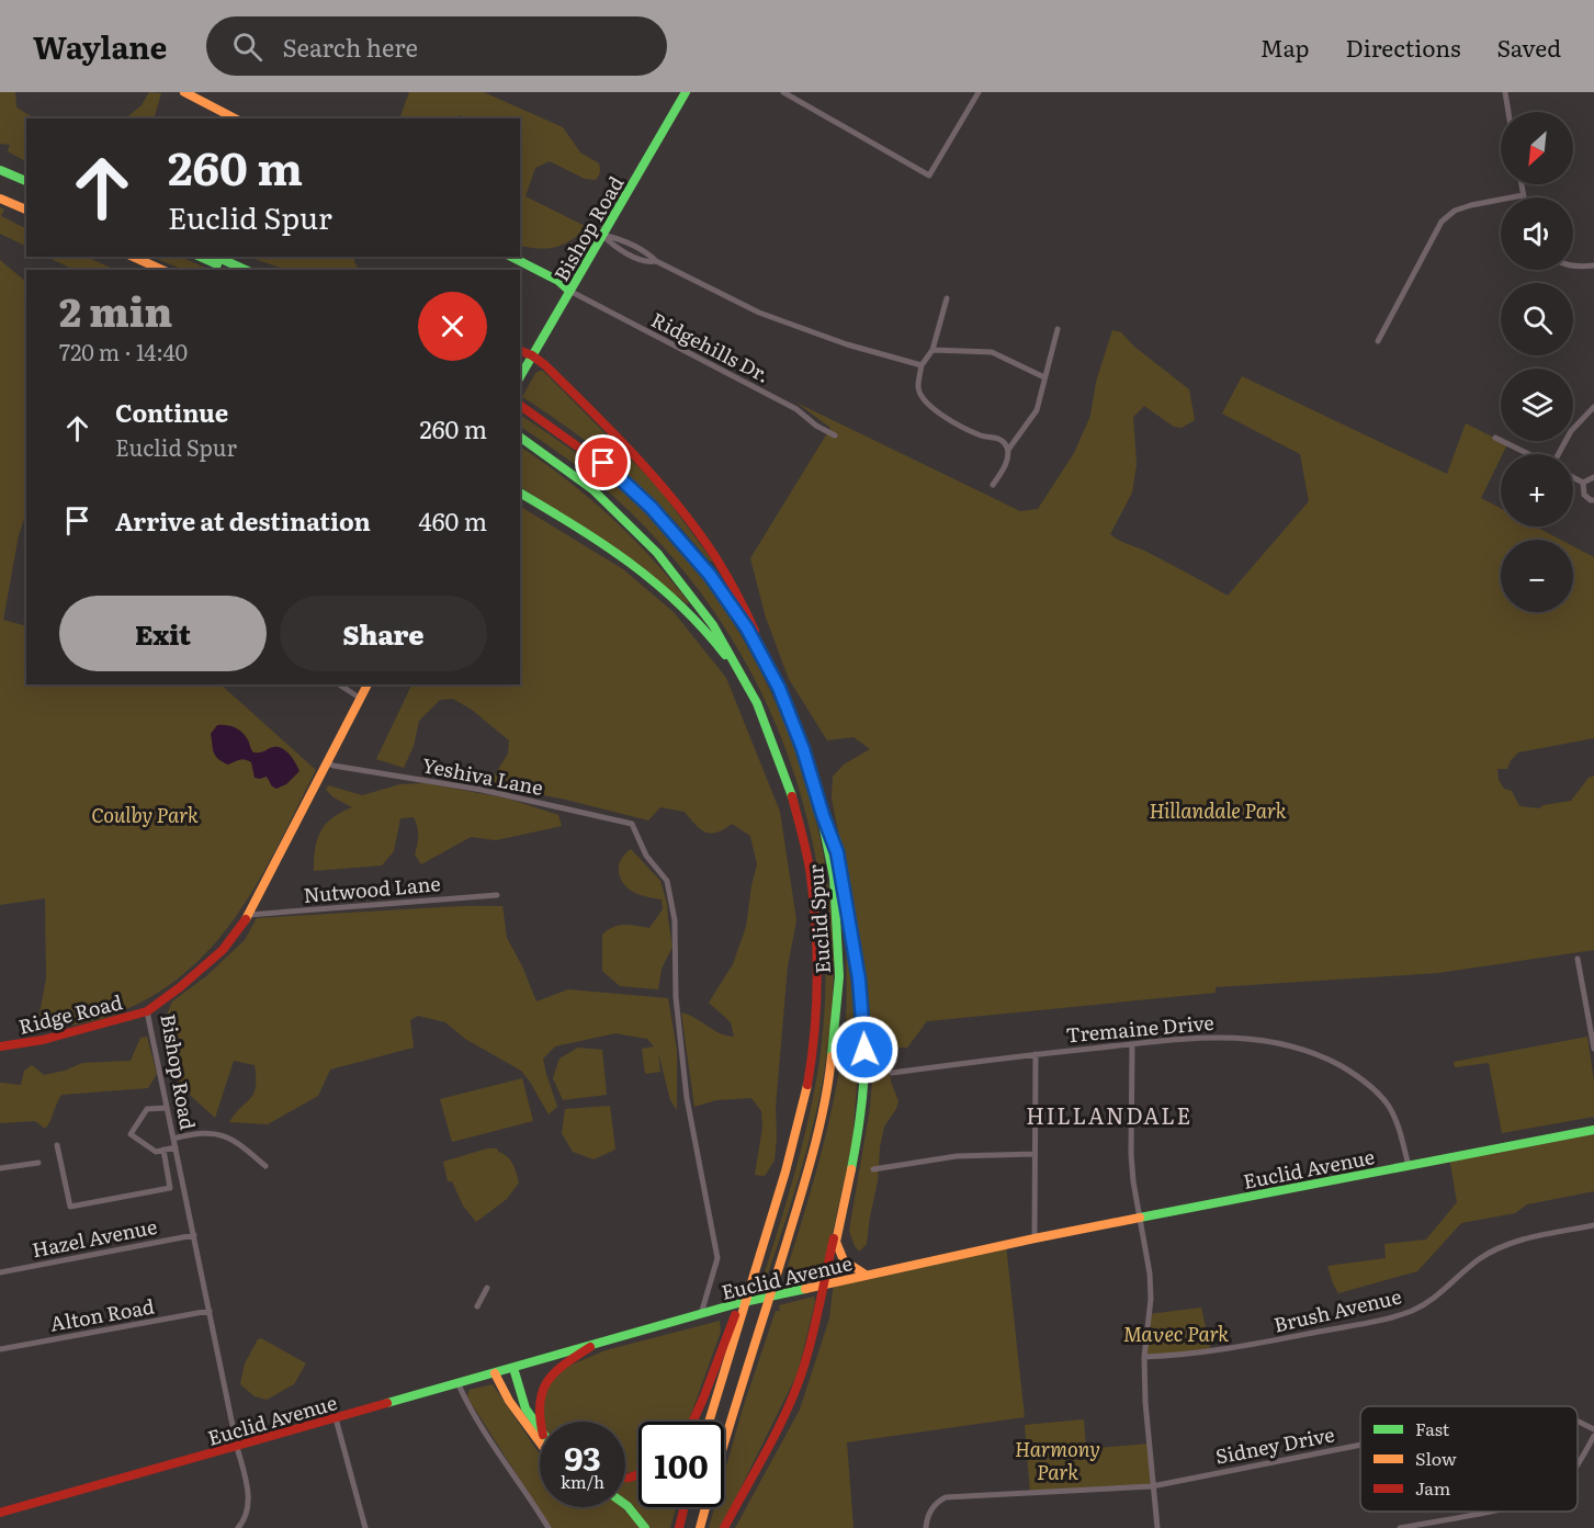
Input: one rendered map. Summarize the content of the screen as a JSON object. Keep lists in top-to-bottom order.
{
  "streets": {
    "main road": [
      "Bishop Road",
      "Euclid Spur",
      "Ridge Road",
      "Euclid Avenue"
    ],
    "street": [
      "Ridgehills Dr.",
      "Yeshiva Lane",
      "Nutwood Lane",
      "Tremaine Drive",
      "Hazel Avenue",
      "Brush Avenue",
      "Alton Road",
      "Sidney Drive"
    ]
  },
  "crossings": [
    ["Bishop Road", "Ridgehills Dr."],
    ["Bishop Road", "Yeshiva Lane"],
    ["Bishop Road", "Nutwood Lane"],
    ["Bishop Road", "Ridge Road"],
    ["Bishop Road", "Euclid Avenue"],
    ["Bishop Road", "Hazel Avenue"],
    ["Bishop Road", "Alton Road"],
    ["Yeshiva Lane", "Euclid Avenue"],
    ["Tremaine Drive", "Euclid Avenue"]
  ],
  "districts": ["HILLANDALE"],
  "parks": [
    "Hillandale Park",
    "Coulby Park",
    "Mavec Park",
    "Harmony Park"
  ],
  "legend": ["Fast", "Slow", "Jam"],
  "north": "bottom left",
  "page": {
    "header": "Waylane",
    "search": "Search here",
    "nav": ["Map", "Directions", "Saved"],
    "map_buttons": ["+", "−"],
    "turn": ["260 m", "Euclid Spur"],
    "heading": ["2 min", "720 m · 14:40"],
    "list": [
      {
        "name": "Continue",
        "note": "Euclid Spur",
        "value": "260 m"
      },
      {
        "name": "Arrive at destination",
        "value": "460 m"
      }
    ],
    "buttons": ["Exit", "Share"],
    "speed": "93 km/h",
    "limit": "100"
  }
}
